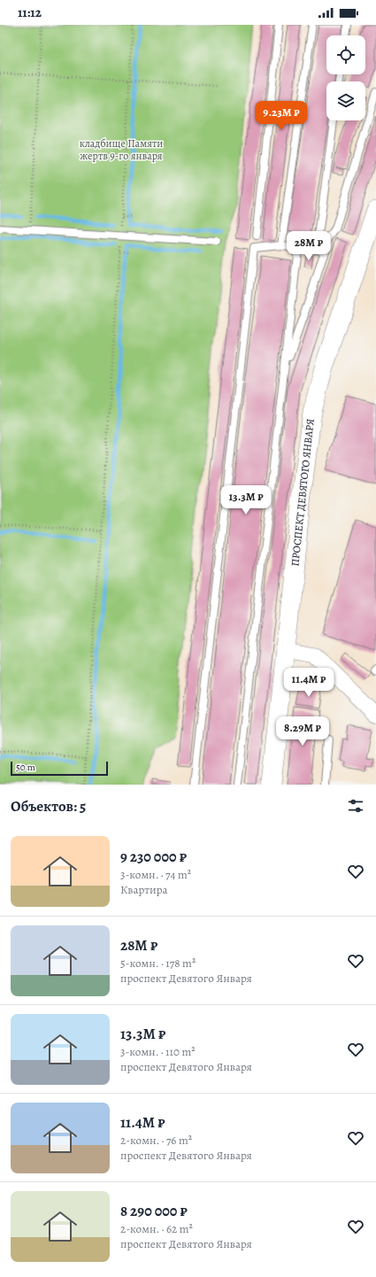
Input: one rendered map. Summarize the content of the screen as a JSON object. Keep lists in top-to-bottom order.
{
  "streets": {
    "street": ["ПРОСПЕКТ ДЕВЯТОГО ЯНВАРЯ"]
  },
  "parks": ["кладбище Памяти жертв 9-го января"],
  "scale_bar": "50 m",
  "page": {
    "status": "11:12",
    "price": [
      "9.23M ₽",
      "28M ₽",
      "13.3M ₽",
      "11.4M ₽",
      "8.29M ₽"
    ],
    "scale": "50 m",
    "heading": "Объектов: 5",
    "list": [
      {
        "name": "9 230 000 ₽",
        "note": "3-комн. · 74 m² · Квартира"
      },
      {
        "name": "28M ₽",
        "note": "5-комн. · 178 m² · проспект Девятого Января"
      },
      {
        "name": "13.3M ₽",
        "note": "3-комн. · 110 m² · проспект Девятого Января"
      },
      {
        "name": "11.4M ₽",
        "note": "2-комн. · 76 m² · проспект Девятого Января"
      },
      {
        "name": "8 290 000 ₽",
        "note": "2-комн. · 62 m² · проспект Девятого Января"
      }
    ]
  }
}
